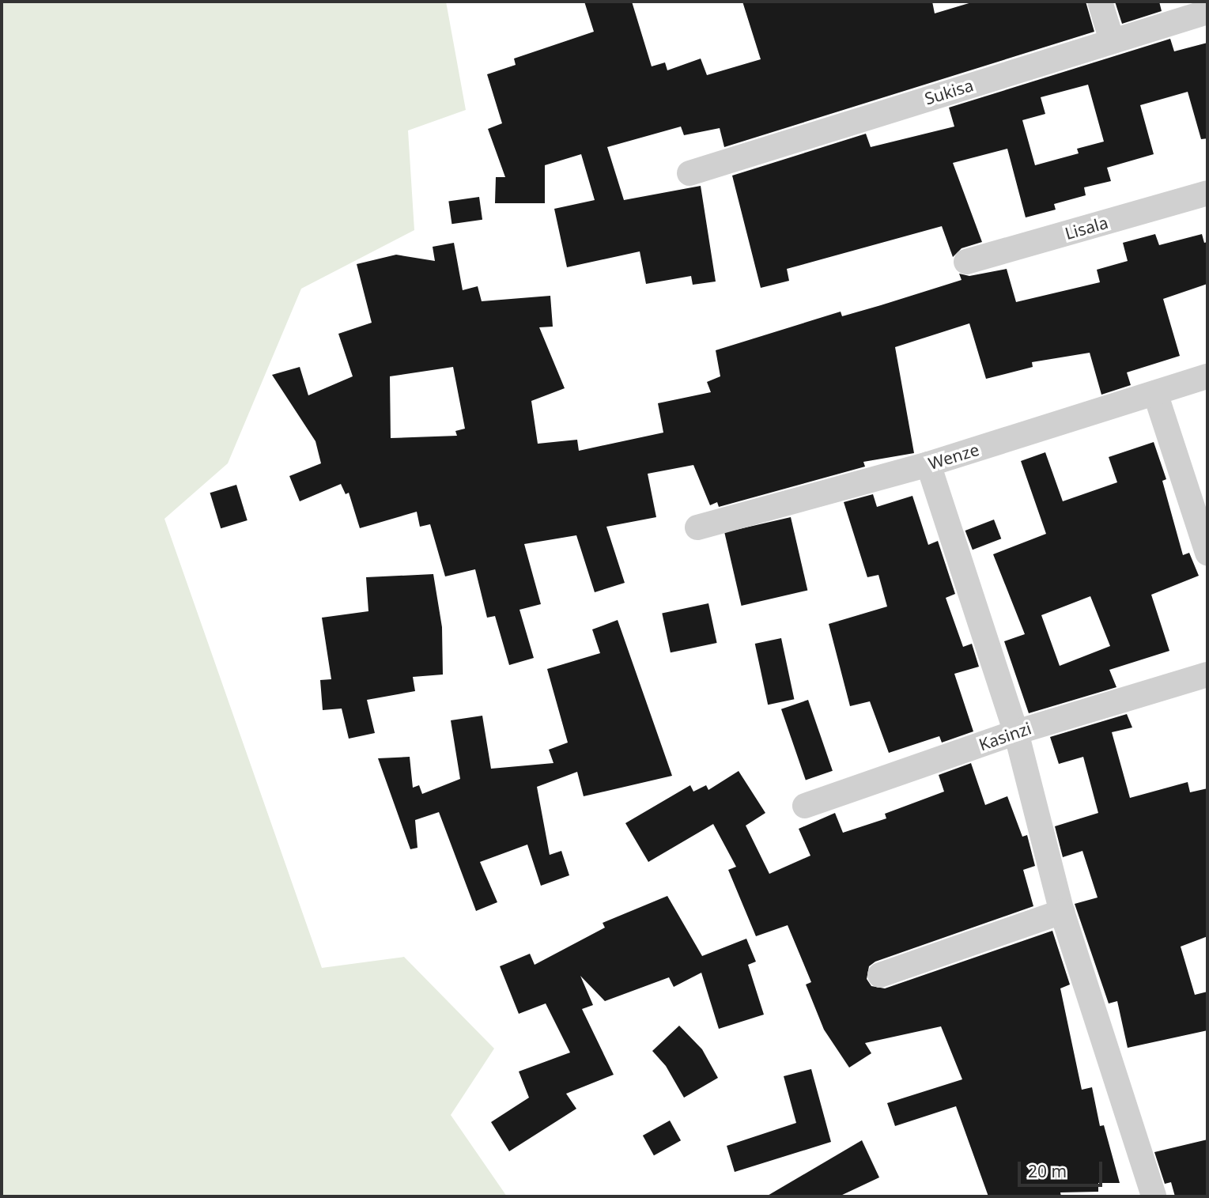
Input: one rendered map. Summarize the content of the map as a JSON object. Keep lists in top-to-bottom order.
{
  "streets": {
    "street": [
      "Sukisa",
      "Lisala",
      "Wenze",
      "Kasinzi"
    ]
  },
  "scale_bar": "20 m"
}
